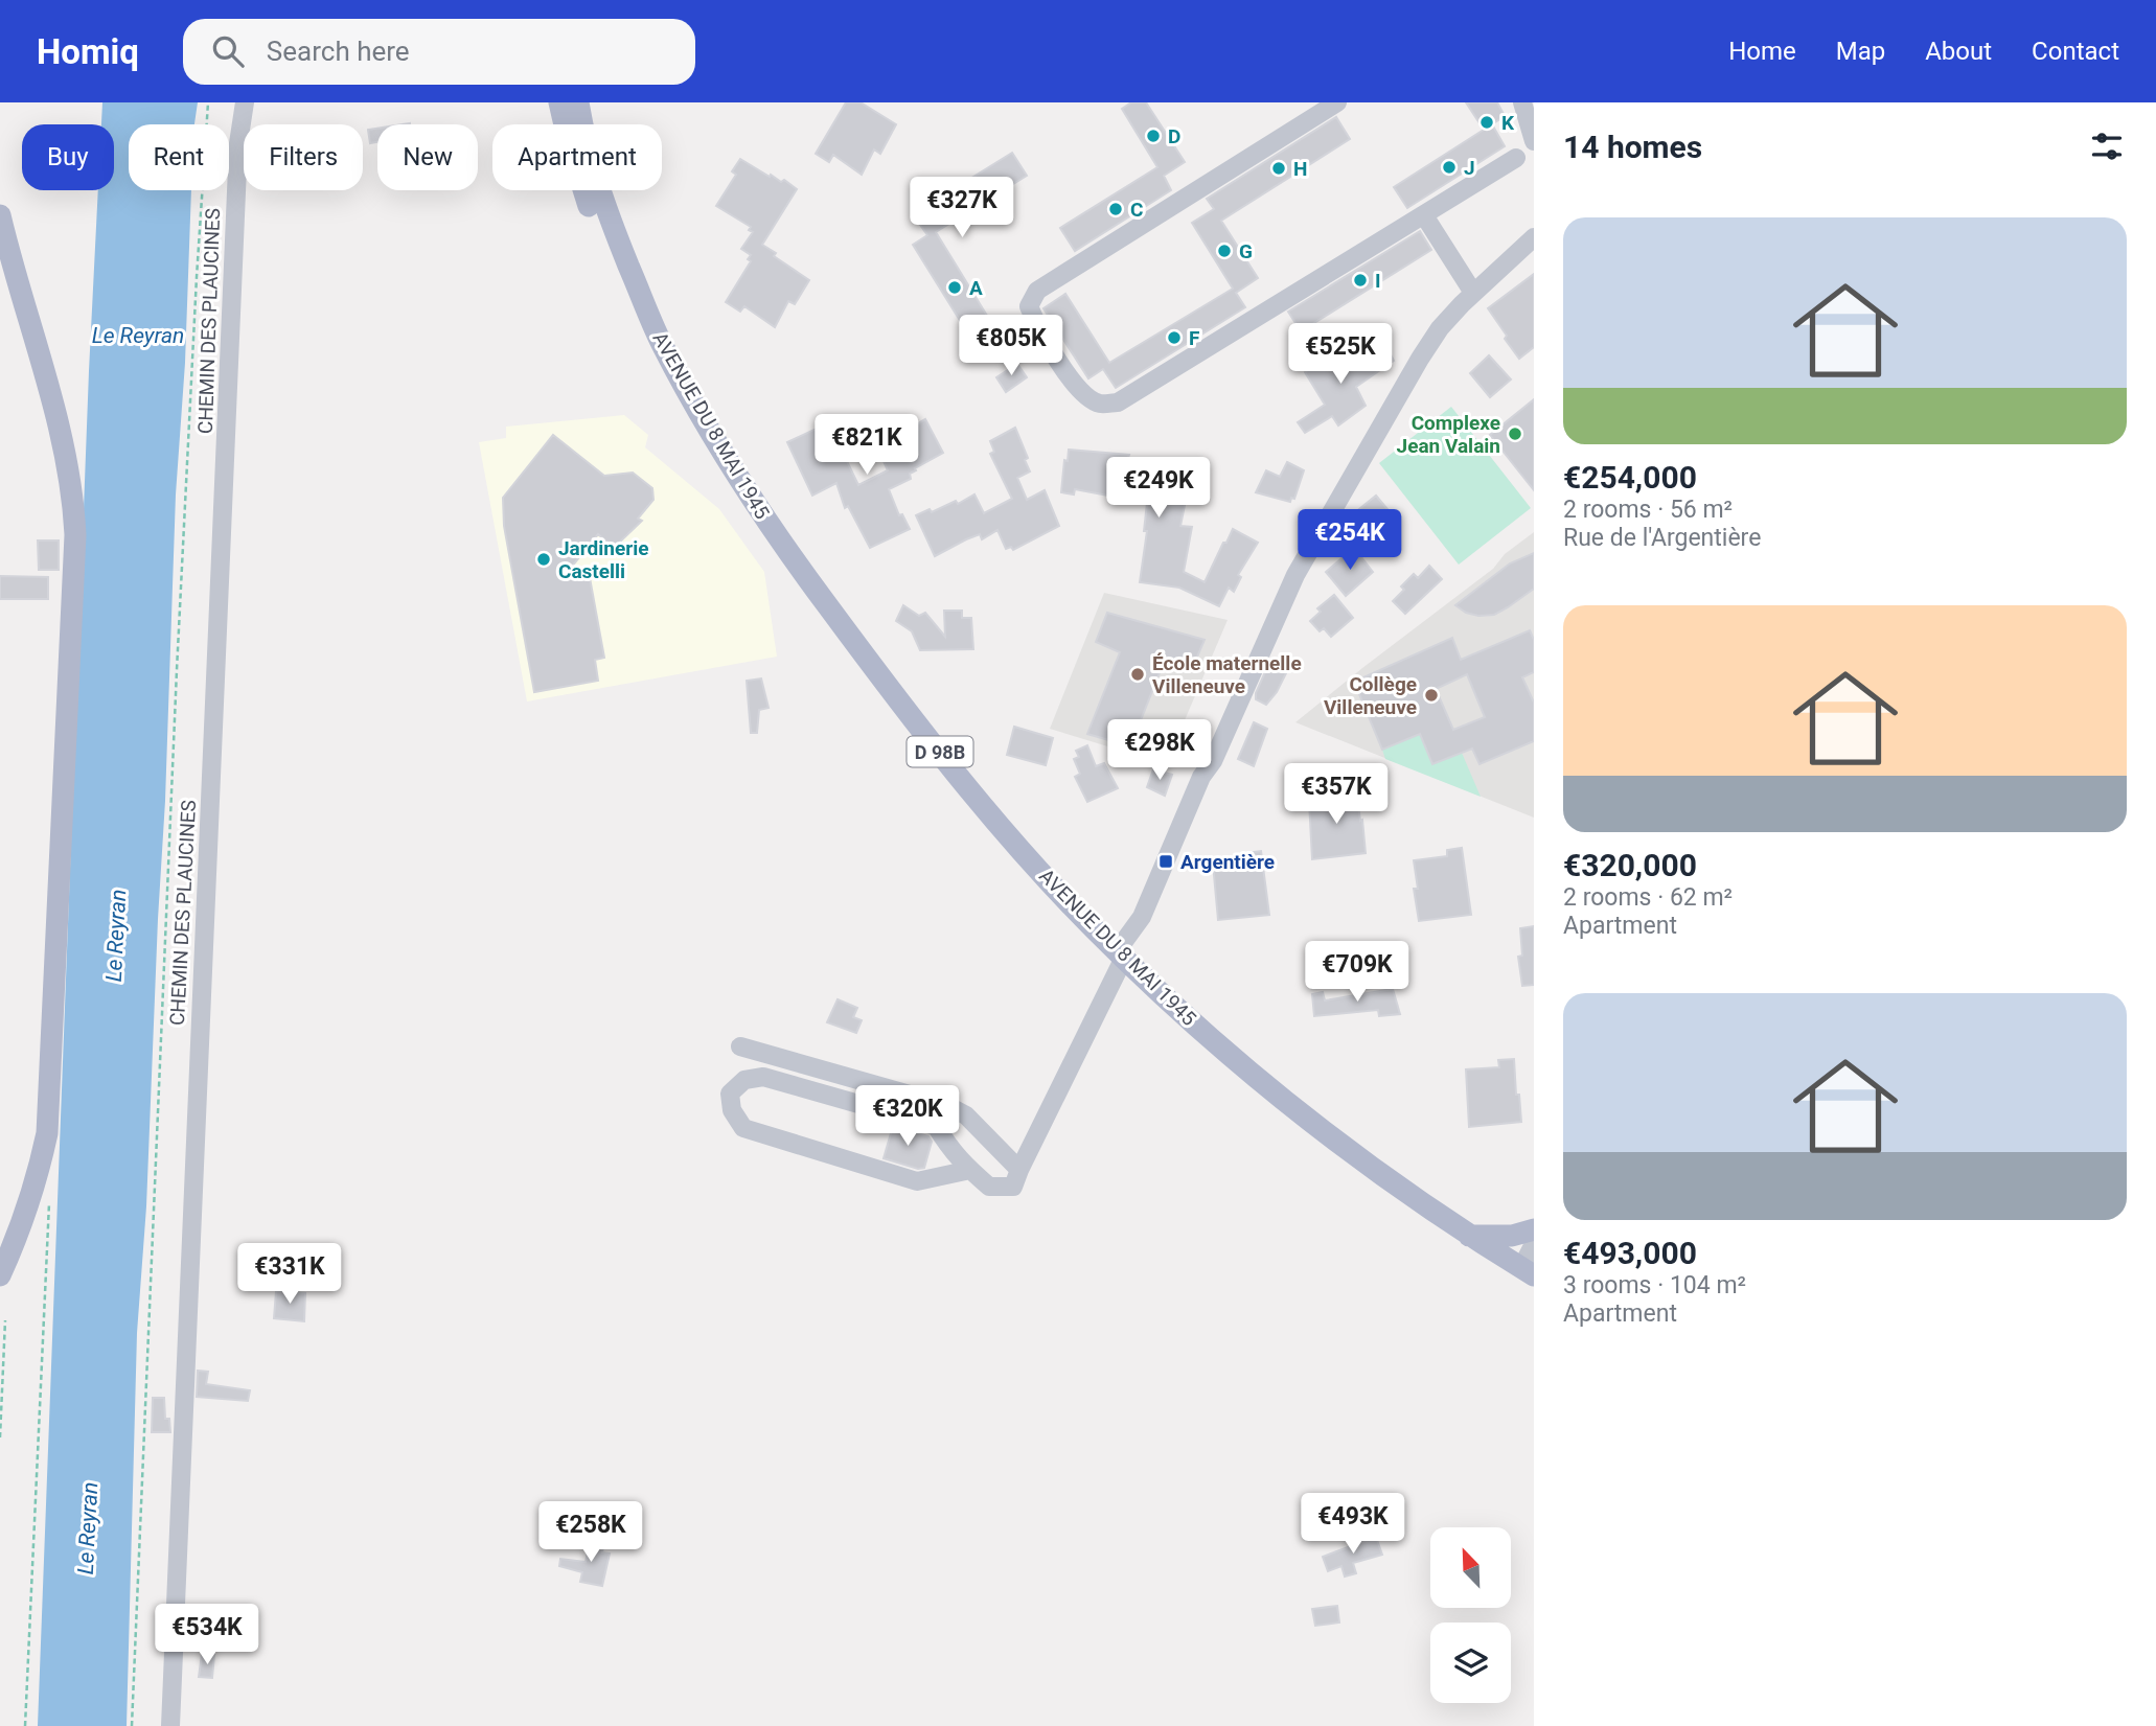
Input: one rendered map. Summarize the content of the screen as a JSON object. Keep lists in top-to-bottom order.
{
  "streets": {
    "main road": ["AVENUE DU 8 MAI 1945", "D 98B"],
    "street": ["CHEMIN DES PLAUCINES"]
  },
  "water": ["Le Reyran"],
  "places": {
    "other": [
      "K",
      "D",
      "J",
      "H",
      "C",
      "G",
      "I",
      "A",
      "F",
      "Complexe Jean Valain",
      "Jardinerie Castelli",
      "École maternelle Villeneuve",
      "Collège Villeneuve"
    ],
    "transit": ["Argentière"]
  },
  "north": "top left",
  "page": {
    "header": "Homiq",
    "search": "Search here",
    "nav": [
      "Home",
      "Map",
      "About",
      "Contact"
    ],
    "heading": "14 homes",
    "chip": [
      "Buy",
      "Rent",
      "Filters",
      "New",
      "Apartment"
    ],
    "price": [
      "€327K",
      "€805K",
      "€525K",
      "€821K",
      "€249K",
      "€254K",
      "€298K",
      "€357K",
      "€709K",
      "€320K",
      "€331K",
      "€493K",
      "€258K",
      "€534K"
    ],
    "list": [
      {
        "name": "€254,000",
        "note": "2 rooms · 56 m² · Rue de l'Argentière"
      },
      {
        "name": "€320,000",
        "note": "2 rooms · 62 m² · Apartment"
      },
      {
        "name": "€493,000",
        "note": "3 rooms · 104 m² · Apartment"
      }
    ]
  }
}
